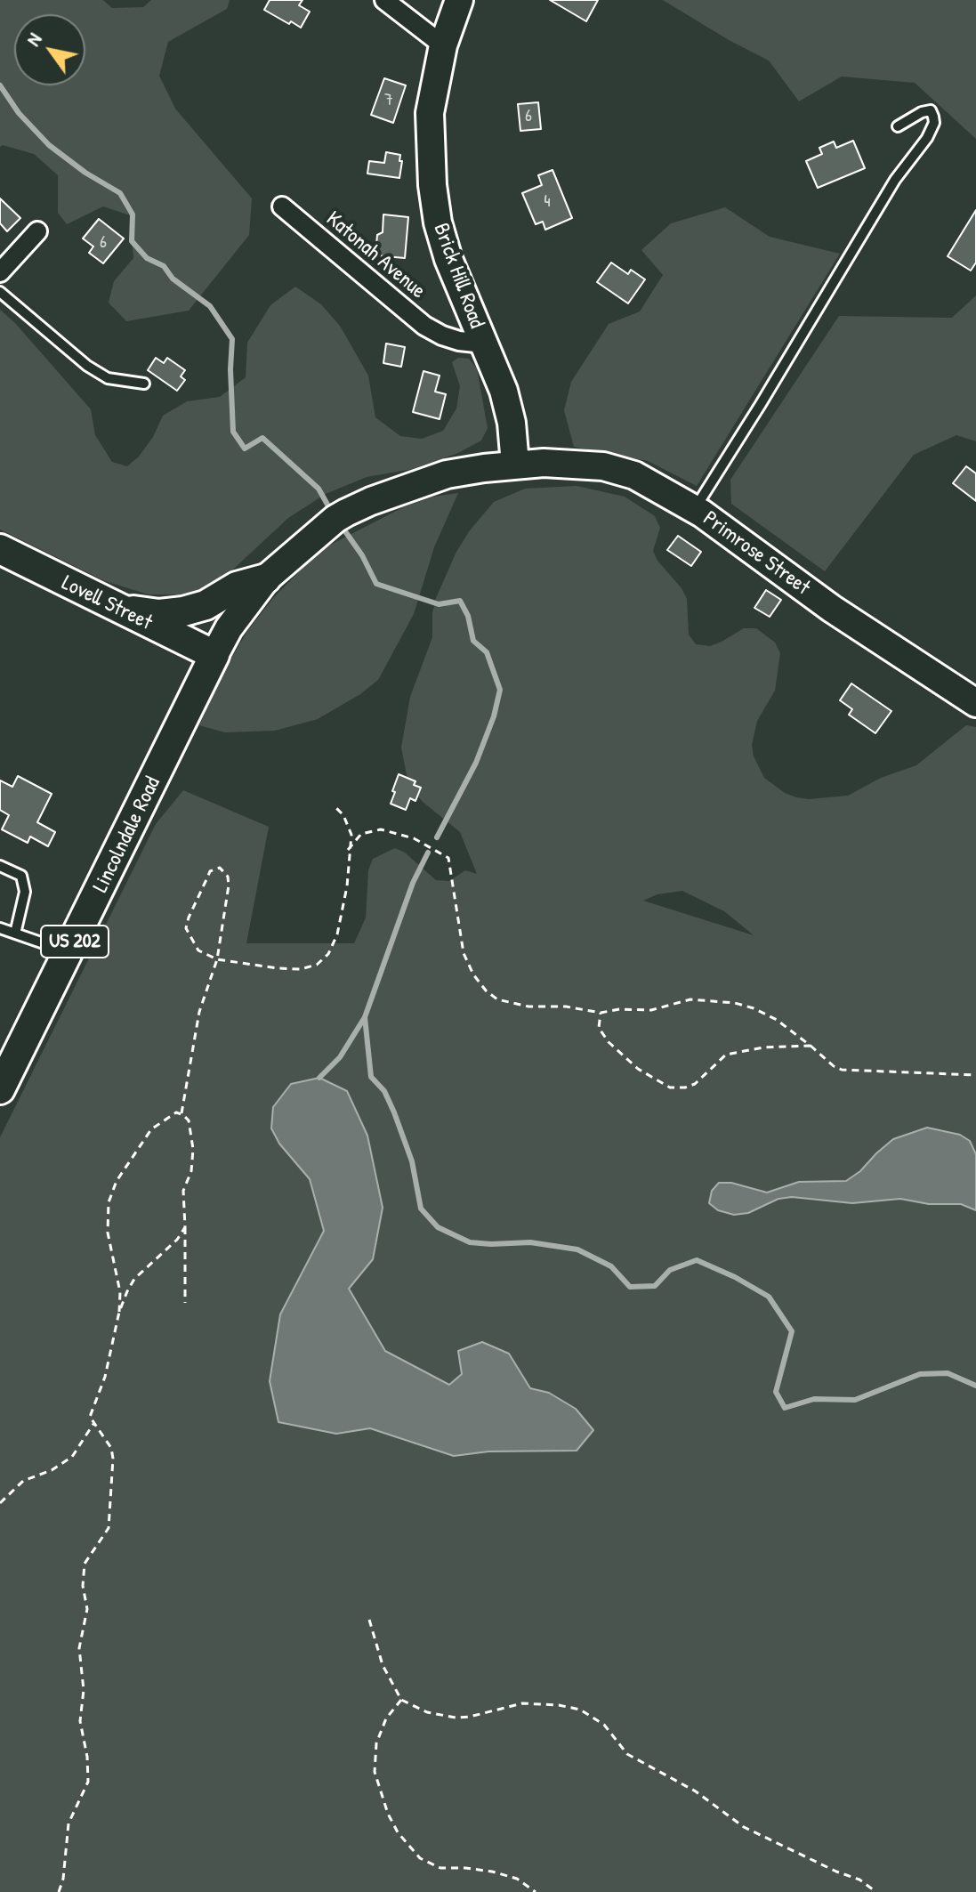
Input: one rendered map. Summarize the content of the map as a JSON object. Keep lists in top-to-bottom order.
{
  "streets": {
    "main road": [
      "Brick Hill Road",
      "Primrose Street",
      "Lovell Street",
      "Lincolndale Road",
      "US 202"
    ],
    "street": ["Katonah Avenue"]
  },
  "crossings": [
    ["Katonah Avenue", "Brick Hill Road"],
    ["Brick Hill Road", "Primrose Street"],
    ["Primrose Street", "Lovell Street"],
    ["Primrose Street", "Lincolndale Road"],
    ["Lovell Street", "Lincolndale Road"]
  ],
  "house_numbers": [
    "7",
    "6",
    "4",
    "6"
  ],
  "north": "top left"
}
